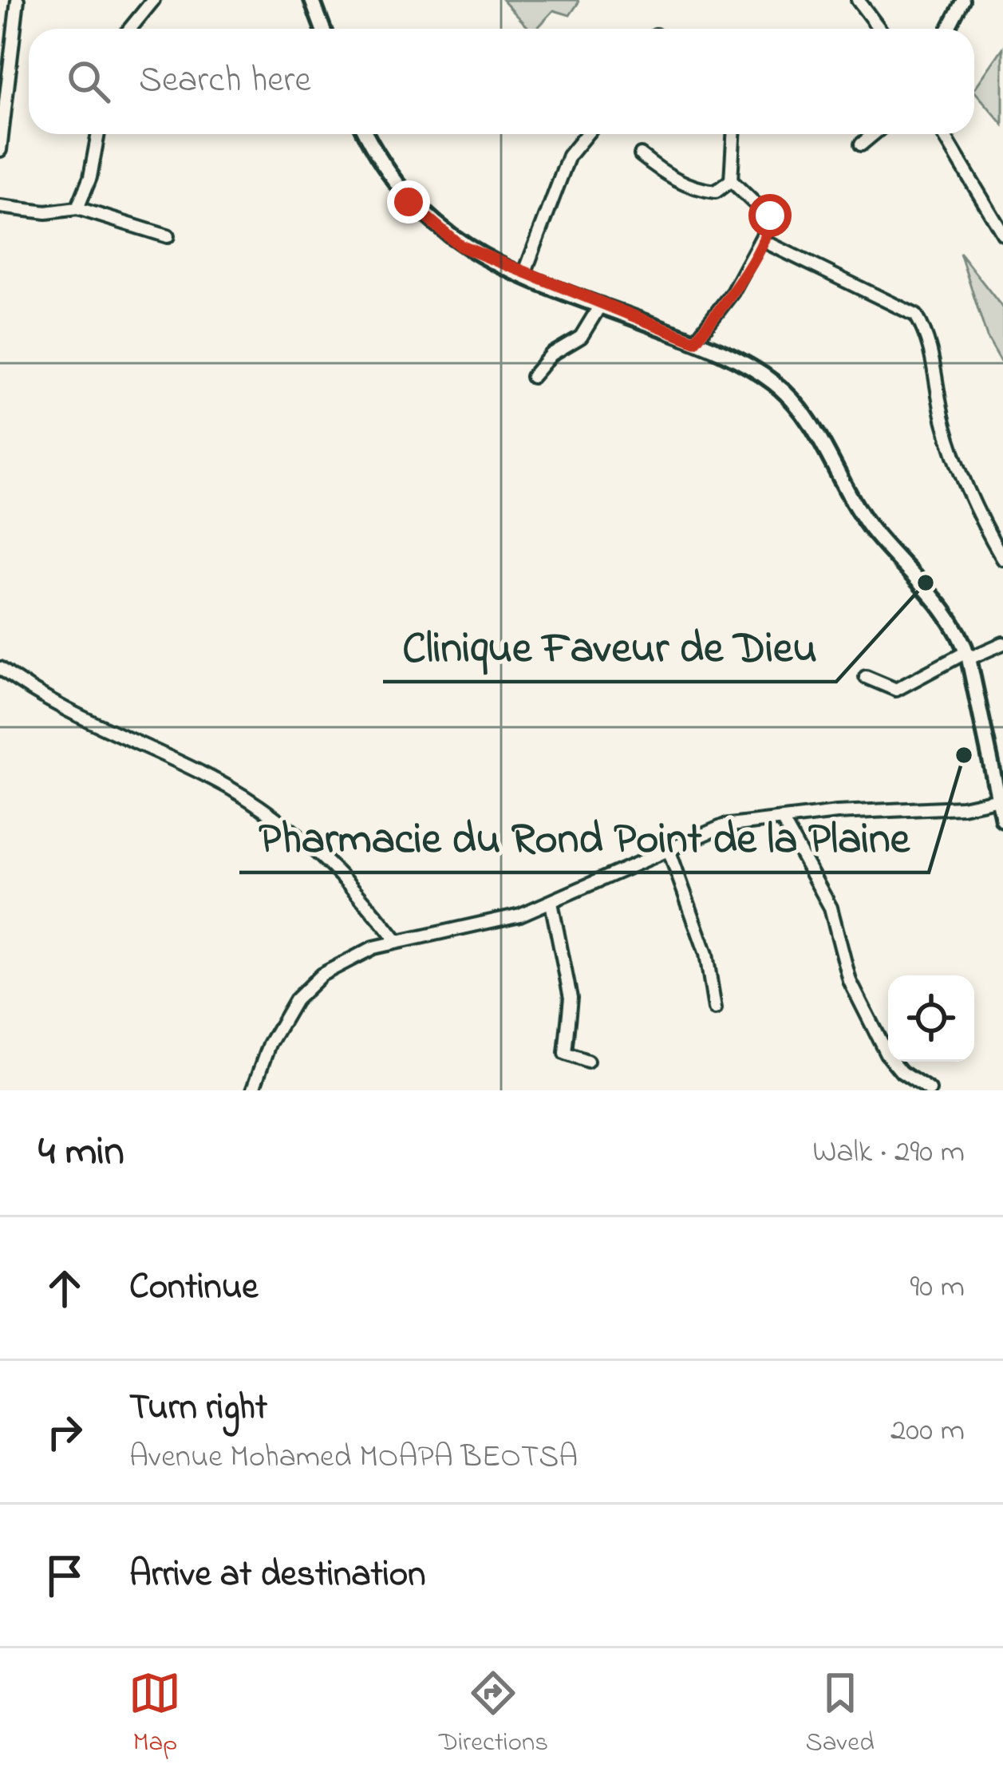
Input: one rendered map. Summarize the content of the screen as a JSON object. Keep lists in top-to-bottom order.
{
  "places": ["Clinique Faveur de Dieu", "Pharmacie du Rond Point de la Plaine"],
  "page": {
    "search": "Search here",
    "heading": ["4 min", "Walk · 290 m"],
    "list": [
      ["Continue", "90 m"],
      ["Turn right", "Avenue Mohamed MOAPA BEOTSA", "200 m"],
      "Arrive at destination"
    ],
    "nav": ["Map", "Directions", "Saved"]
  }
}
